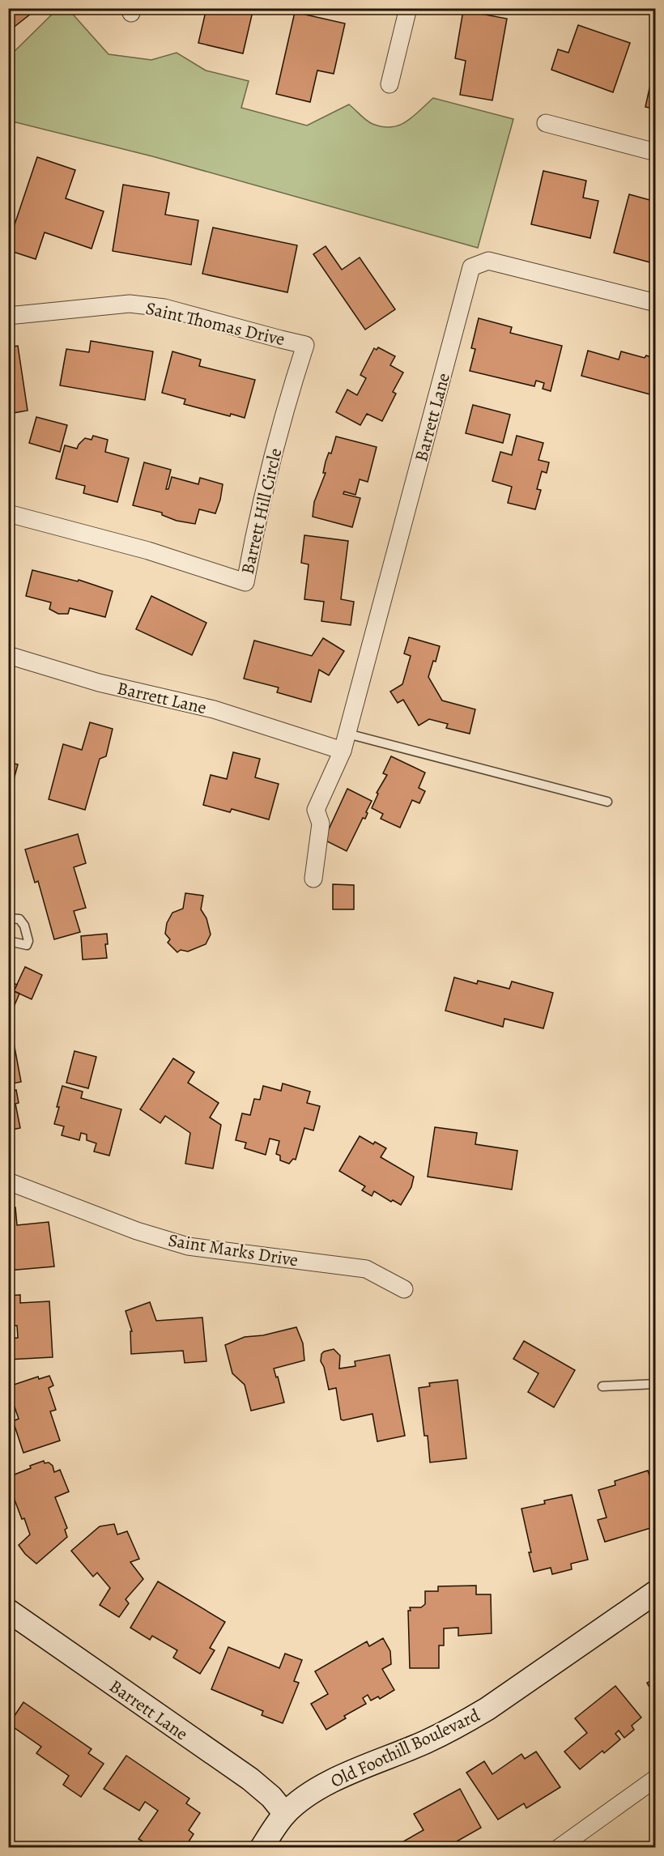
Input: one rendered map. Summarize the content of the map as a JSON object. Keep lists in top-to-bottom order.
{
  "streets": {
    "street": [
      "Saint Thomas Drive",
      "Barrett Lane",
      "Barrett Hill Circle",
      "Saint Marks Drive",
      "Old Foothill Boulevard"
    ]
  },
  "crossings": [
    ["Saint Thomas Drive", "Barrett Hill Circle"],
    ["Barrett Lane", "Old Foothill Boulevard"]
  ]
}
